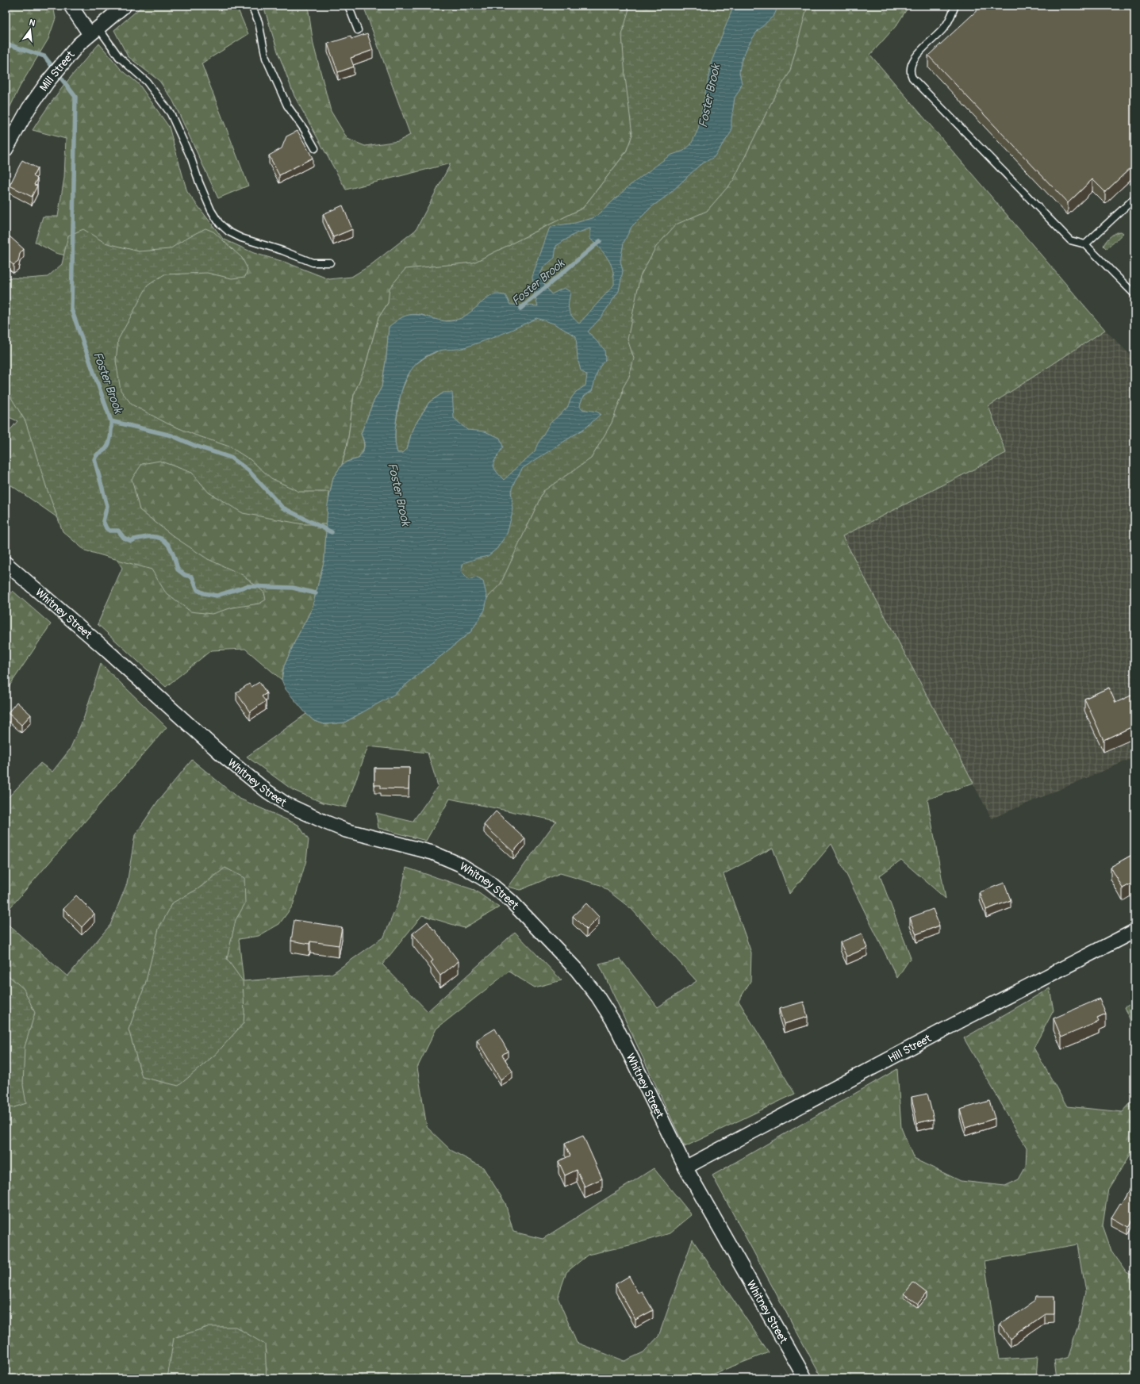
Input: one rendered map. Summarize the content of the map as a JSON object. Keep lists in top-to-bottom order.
{
  "streets": {
    "street": ["Mill Street", "Whitney Street", "Hill Street"]
  },
  "crossings": [
    ["Whitney Street", "Hill Street"]
  ],
  "water": ["Foster Brook"],
  "north": "top"
}
